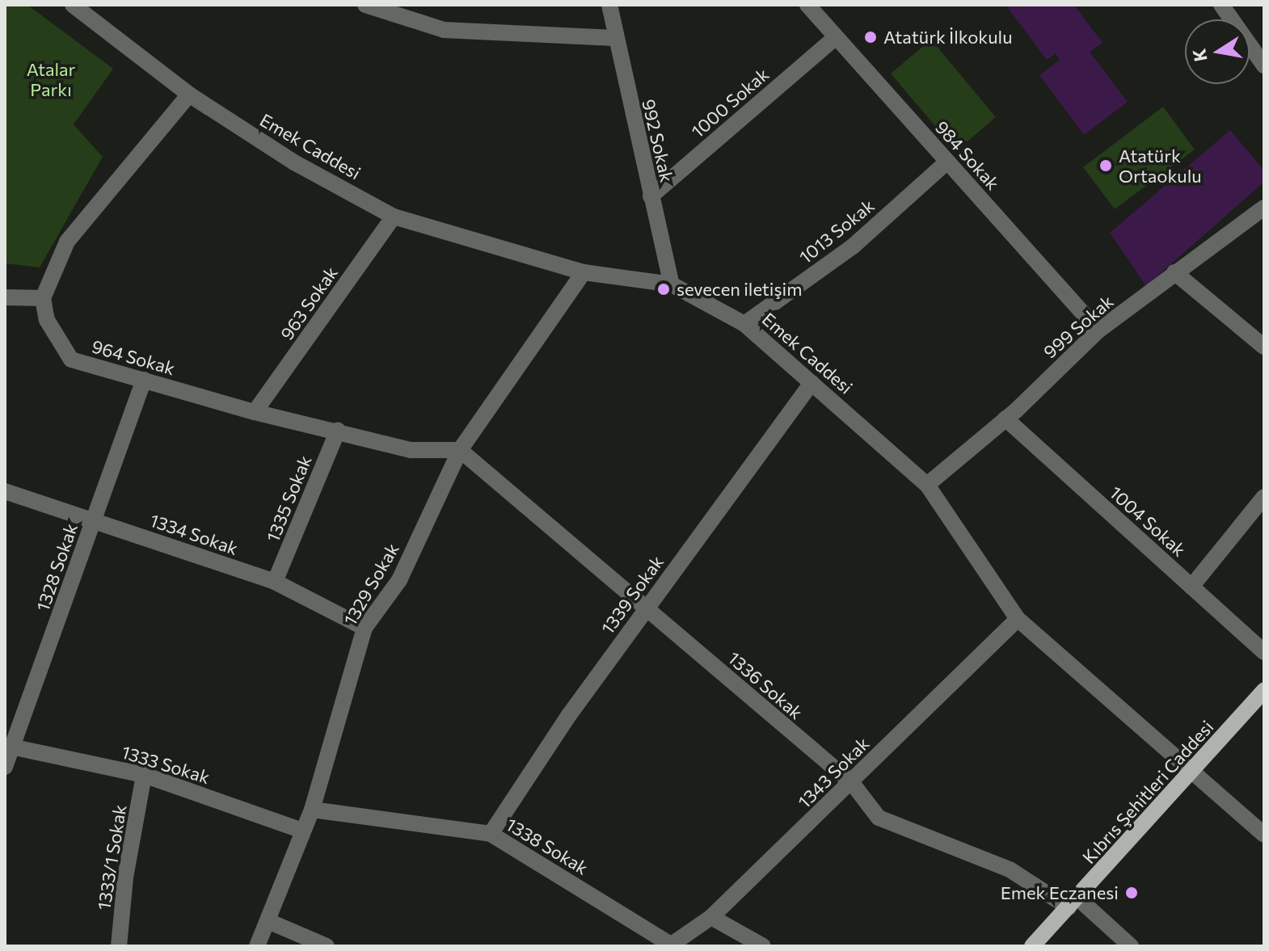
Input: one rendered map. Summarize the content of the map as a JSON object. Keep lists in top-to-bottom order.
{
  "streets": {
    "main road": ["Kıbrıs Şehitleri Caddesi"],
    "street": [
      "1000 Sokak",
      "992 Sokak",
      "Emek Caddesi",
      "984 Sokak",
      "1013 Sokak",
      "963 Sokak",
      "999 Sokak",
      "964 Sokak",
      "1335 Sokak",
      "1004 Sokak",
      "1334 Sokak",
      "1328 Sokak",
      "1329 Sokak",
      "1339 Sokak",
      "1336 Sokak",
      "1333 Sokak",
      "1343 Sokak",
      "1338 Sokak",
      "1333/1 Sokak"
    ]
  },
  "crossings": [
    ["1000 Sokak", "992 Sokak"],
    ["1000 Sokak", "984 Sokak"],
    ["992 Sokak", "Emek Caddesi"],
    ["Emek Caddesi", "1013 Sokak"],
    ["Emek Caddesi", "963 Sokak"],
    ["Emek Caddesi", "999 Sokak"],
    ["Emek Caddesi", "1329 Sokak"],
    ["Emek Caddesi", "1339 Sokak"],
    ["Emek Caddesi", "1343 Sokak"],
    ["Emek Caddesi", "Kıbrıs Şehitleri Caddesi"],
    ["984 Sokak", "1013 Sokak"],
    ["984 Sokak", "999 Sokak"],
    ["963 Sokak", "964 Sokak"],
    ["999 Sokak", "1004 Sokak"],
    ["964 Sokak", "1335 Sokak"],
    ["964 Sokak", "1328 Sokak"],
    ["964 Sokak", "1329 Sokak"],
    ["964 Sokak", "1336 Sokak"],
    ["1335 Sokak", "1334 Sokak"],
    ["1334 Sokak", "1328 Sokak"],
    ["1334 Sokak", "1329 Sokak"],
    ["1328 Sokak", "1333 Sokak"],
    ["1329 Sokak", "1336 Sokak"],
    ["1329 Sokak", "1333 Sokak"],
    ["1329 Sokak", "1338 Sokak"],
    ["1339 Sokak", "1336 Sokak"],
    ["1339 Sokak", "1338 Sokak"],
    ["1336 Sokak", "1343 Sokak"],
    ["1336 Sokak", "Kıbrıs Şehitleri Caddesi"],
    ["1333 Sokak", "1333/1 Sokak"],
    ["1343 Sokak", "1338 Sokak"]
  ],
  "parks": ["Atalar Parkı"],
  "places": [
    "Atatürk İlkokulu",
    "Atatürk Ortaokulu",
    "sevecen iletişim",
    "Emek Eczanesi"
  ],
  "north": "left"
}
